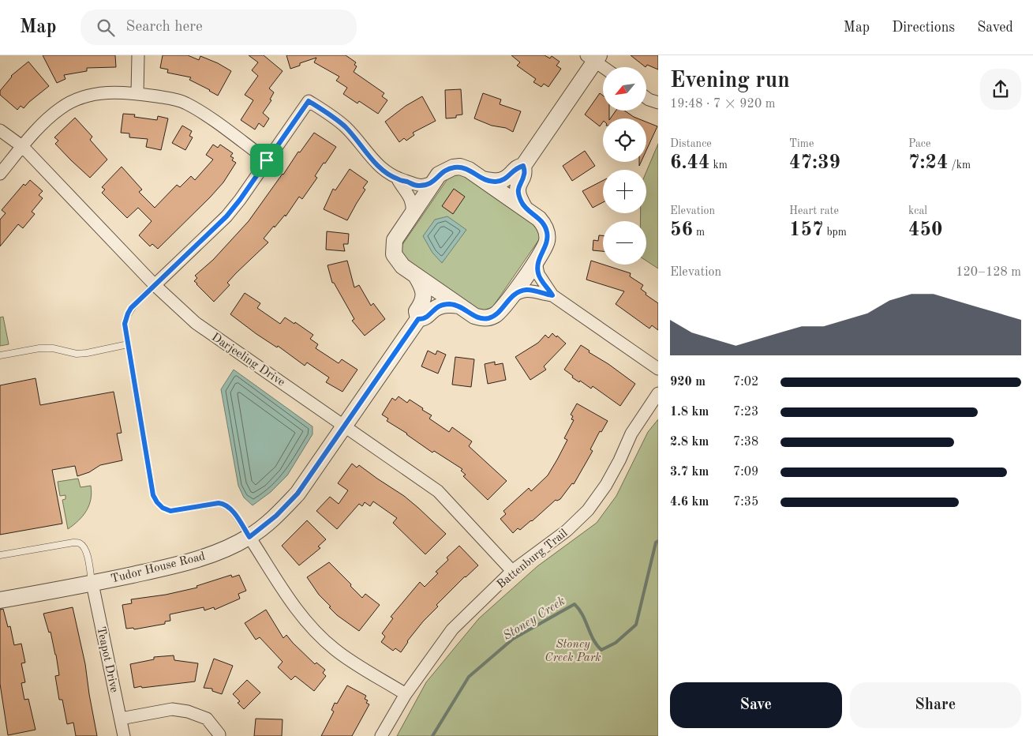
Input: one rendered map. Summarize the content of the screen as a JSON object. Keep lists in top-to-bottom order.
{
  "streets": {
    "street": [
      "Darjeeling Drive",
      "Battenburg Trail",
      "Tudor House Road",
      "Teapot Drive"
    ]
  },
  "crossings": [
    ["Darjeeling Drive", "Battenburg Trail"],
    ["Darjeeling Drive", "Tudor House Road"],
    ["Tudor House Road", "Teapot Drive"]
  ],
  "water": ["Stoney Creek"],
  "parks": ["Stoney Creek Park"],
  "north": "bottom left",
  "page": {
    "header": "Map",
    "search": "Search here",
    "nav": ["Map", "Directions", "Saved"],
    "heading": ["Evening run", "19:48 · 7 × 920 m"],
    "map_buttons": ["+", "−"],
    "stats": [
      ["Distance", "6.44 km"],
      ["Time", "47:39"],
      ["Pace", "7:24 /km"],
      ["Elevation", "56 m"],
      ["Heart rate", "157 bpm"],
      ["kcal", "450"]
    ],
    "chart": ["Elevation", "120–128 m"],
    "list": [
      {
        "name": "920 m",
        "note": "7:02"
      },
      {
        "name": "1.8 km",
        "note": "7:23"
      },
      {
        "name": "2.8 km",
        "note": "7:38"
      },
      {
        "name": "3.7 km",
        "note": "7:09"
      },
      {
        "name": "4.6 km",
        "note": "7:35"
      }
    ],
    "buttons": ["Save", "Share"]
  }
}
